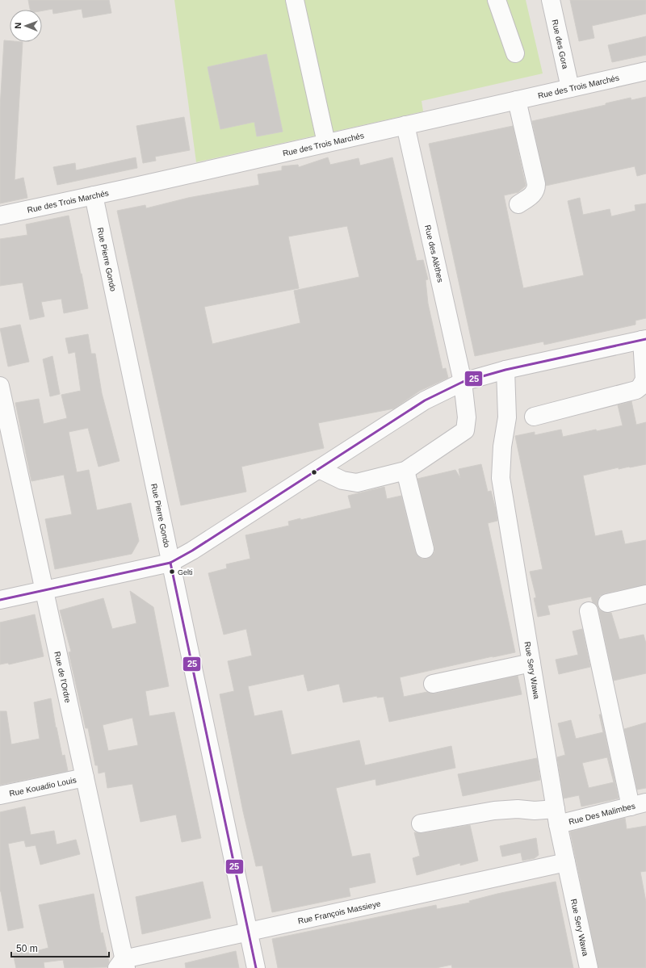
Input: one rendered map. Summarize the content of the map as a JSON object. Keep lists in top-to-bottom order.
{
  "streets": {
    "street": [
      "Rue des Gora",
      "Rue des Trois Marchés",
      "Rue des Alèthes",
      "Rue Pierre Gondo",
      "Rue Sery Wawa",
      "Rue de l'Ordre",
      "Rue Kouadio Louis",
      "Rue Des Malimbes",
      "Rue François Massieye"
    ]
  },
  "crossings": [
    ["Rue des Gora", "Rue des Trois Marchés"],
    ["Rue des Trois Marchés", "Rue des Alèthes"],
    ["Rue des Trois Marchés", "Rue Pierre Gondo"],
    ["Rue Pierre Gondo", "Rue François Massieye"],
    ["Rue Sery Wawa", "Rue Des Malimbes"],
    ["Rue Sery Wawa", "Rue François Massieye"],
    ["Rue de l'Ordre", "Rue Kouadio Louis"],
    ["Rue de l'Ordre", "Rue François Massieye"]
  ],
  "places": ["Gelti"],
  "lines": ["transit line 25"],
  "scale_bar": "50 m",
  "north": "left"
}
